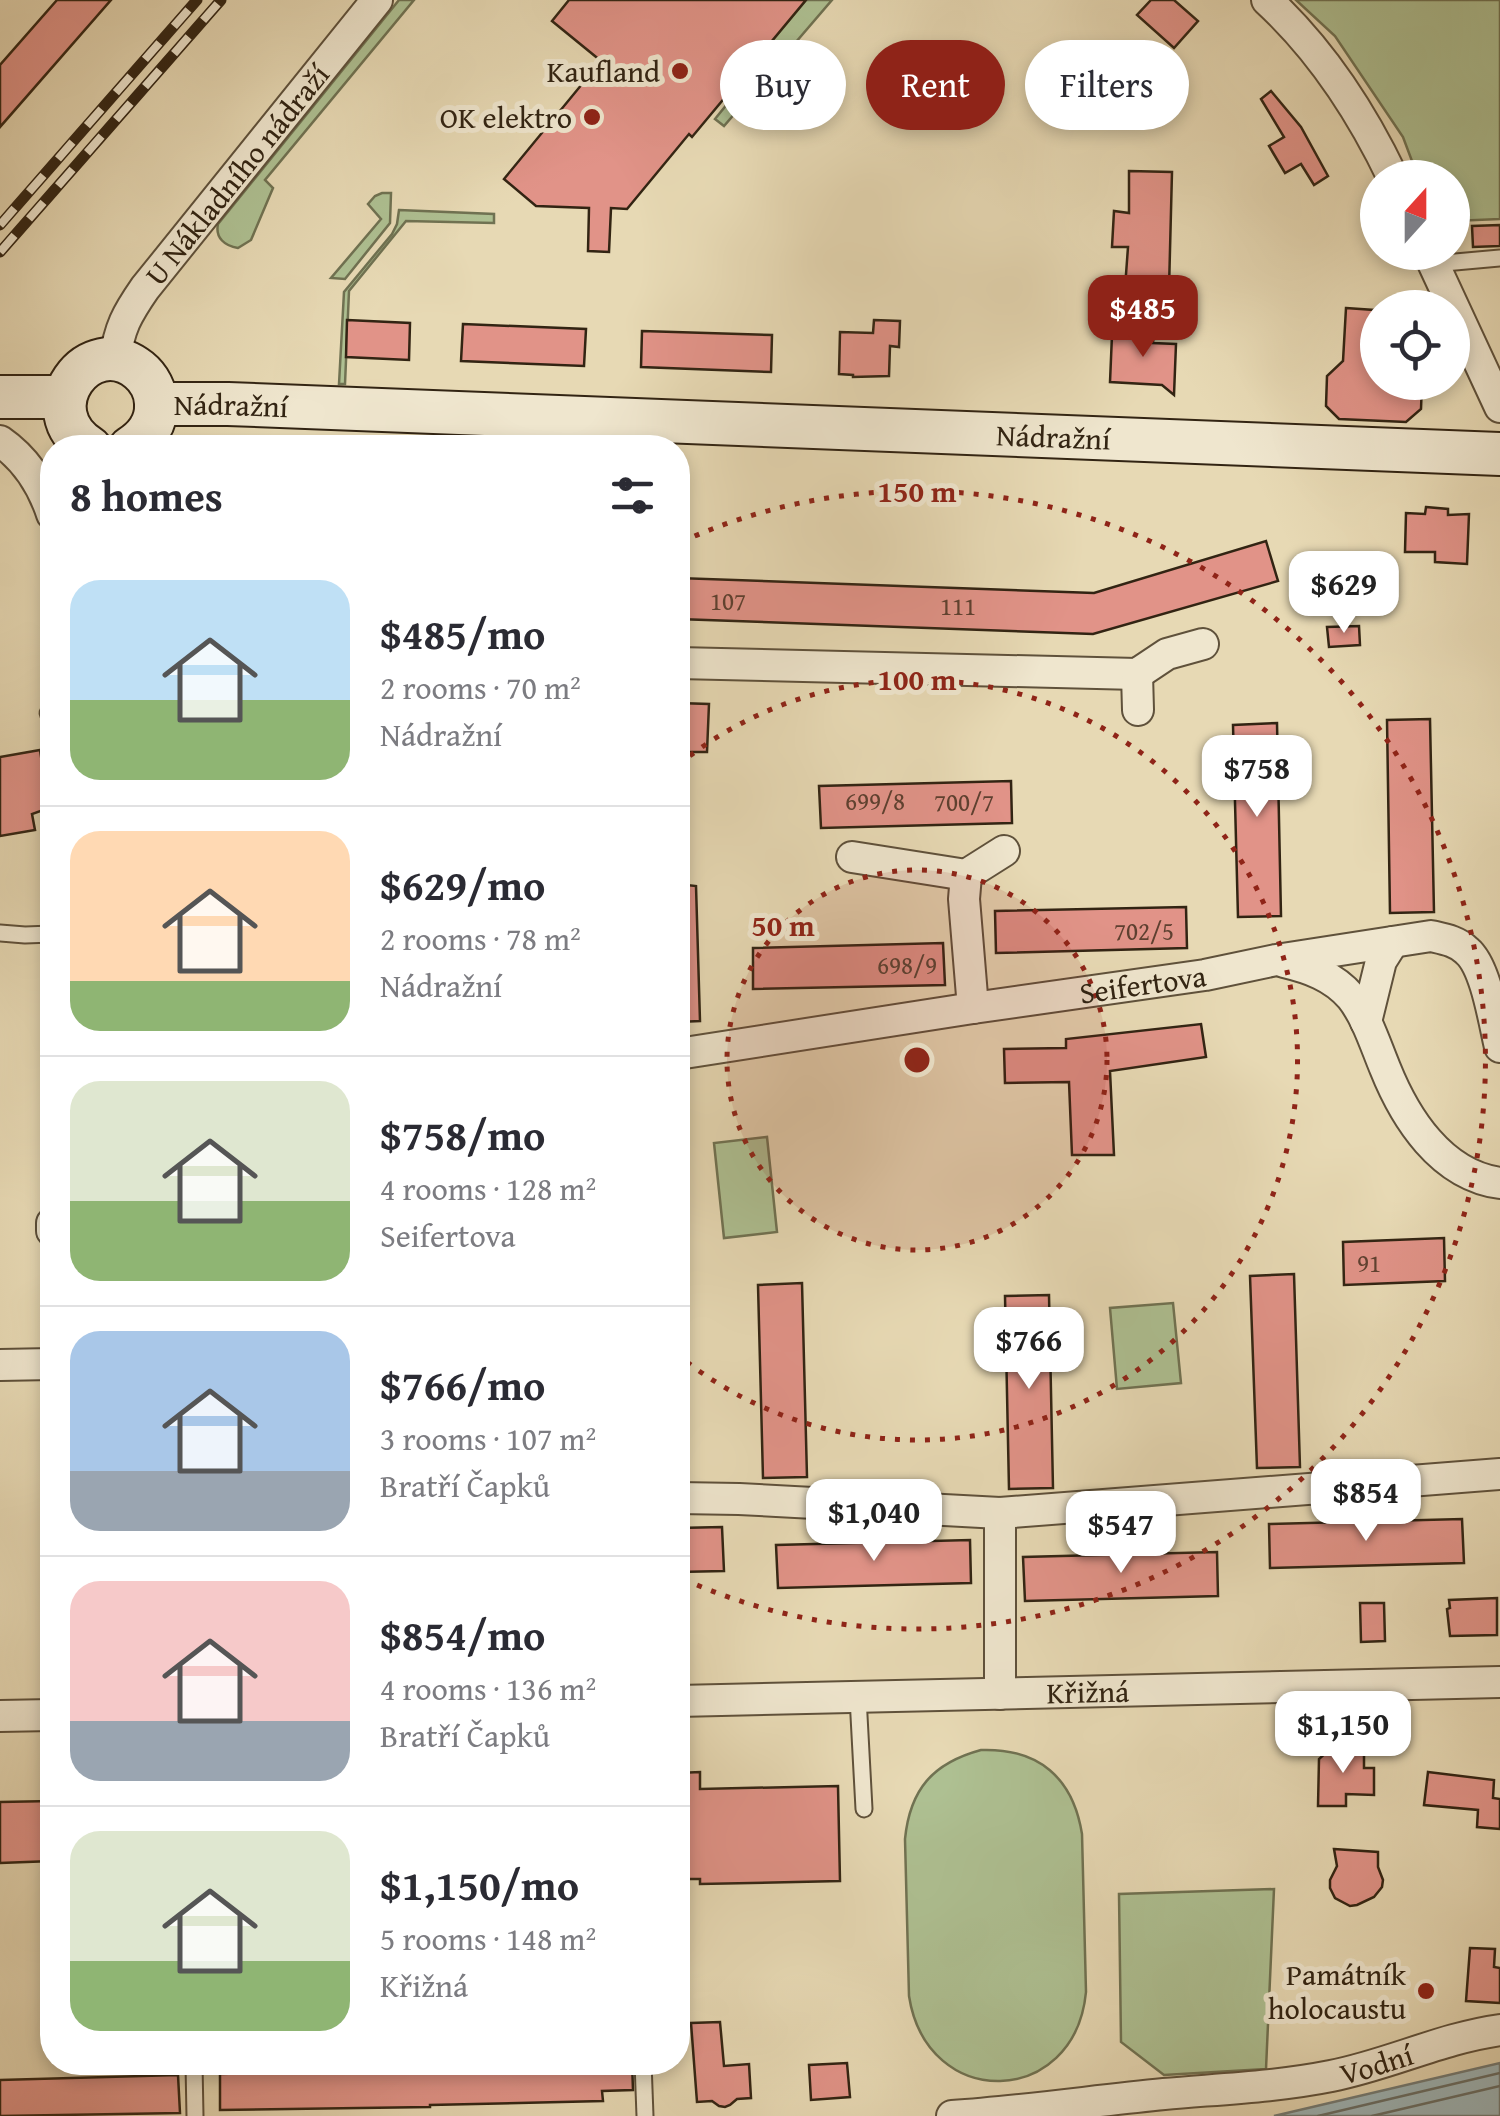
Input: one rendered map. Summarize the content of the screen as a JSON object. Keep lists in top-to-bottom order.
{
  "streets": {
    "main road": ["Nádražní"],
    "street": [
      "U Nákladního nádraží",
      "Seifertova",
      "Křižná",
      "Vodní"
    ]
  },
  "crossings": [
    ["U Nákladního nádraží", "Nádražní"]
  ],
  "places": ["Kaufland", "OK elektro", "Památník holocaustu"],
  "house_numbers": [
    "107",
    "111",
    "699/8",
    "700/7",
    "702/5",
    "698/9",
    "91"
  ],
  "north": "top",
  "page": {
    "chip": ["Buy", "Rent", "Filters"],
    "price": [
      "$485",
      "$629",
      "$758",
      "$766",
      "$854",
      "$1,040",
      "$547",
      "$1,150"
    ],
    "heading": "8 homes",
    "list": [
      {
        "name": "$485/mo",
        "note": "2 rooms · 70 m² · Nádražní"
      },
      {
        "name": "$629/mo",
        "note": "2 rooms · 78 m² · Nádražní"
      },
      {
        "name": "$758/mo",
        "note": "4 rooms · 128 m² · Seifertova"
      },
      {
        "name": "$766/mo",
        "note": "3 rooms · 107 m² · Bratří Čapků"
      },
      {
        "name": "$854/mo",
        "note": "4 rooms · 136 m² · Bratří Čapků"
      },
      {
        "name": "$1,150/mo",
        "note": "5 rooms · 148 m² · Křižná"
      }
    ]
  },
  "rings": ["150 m", "100 m", "50 m"]
}
